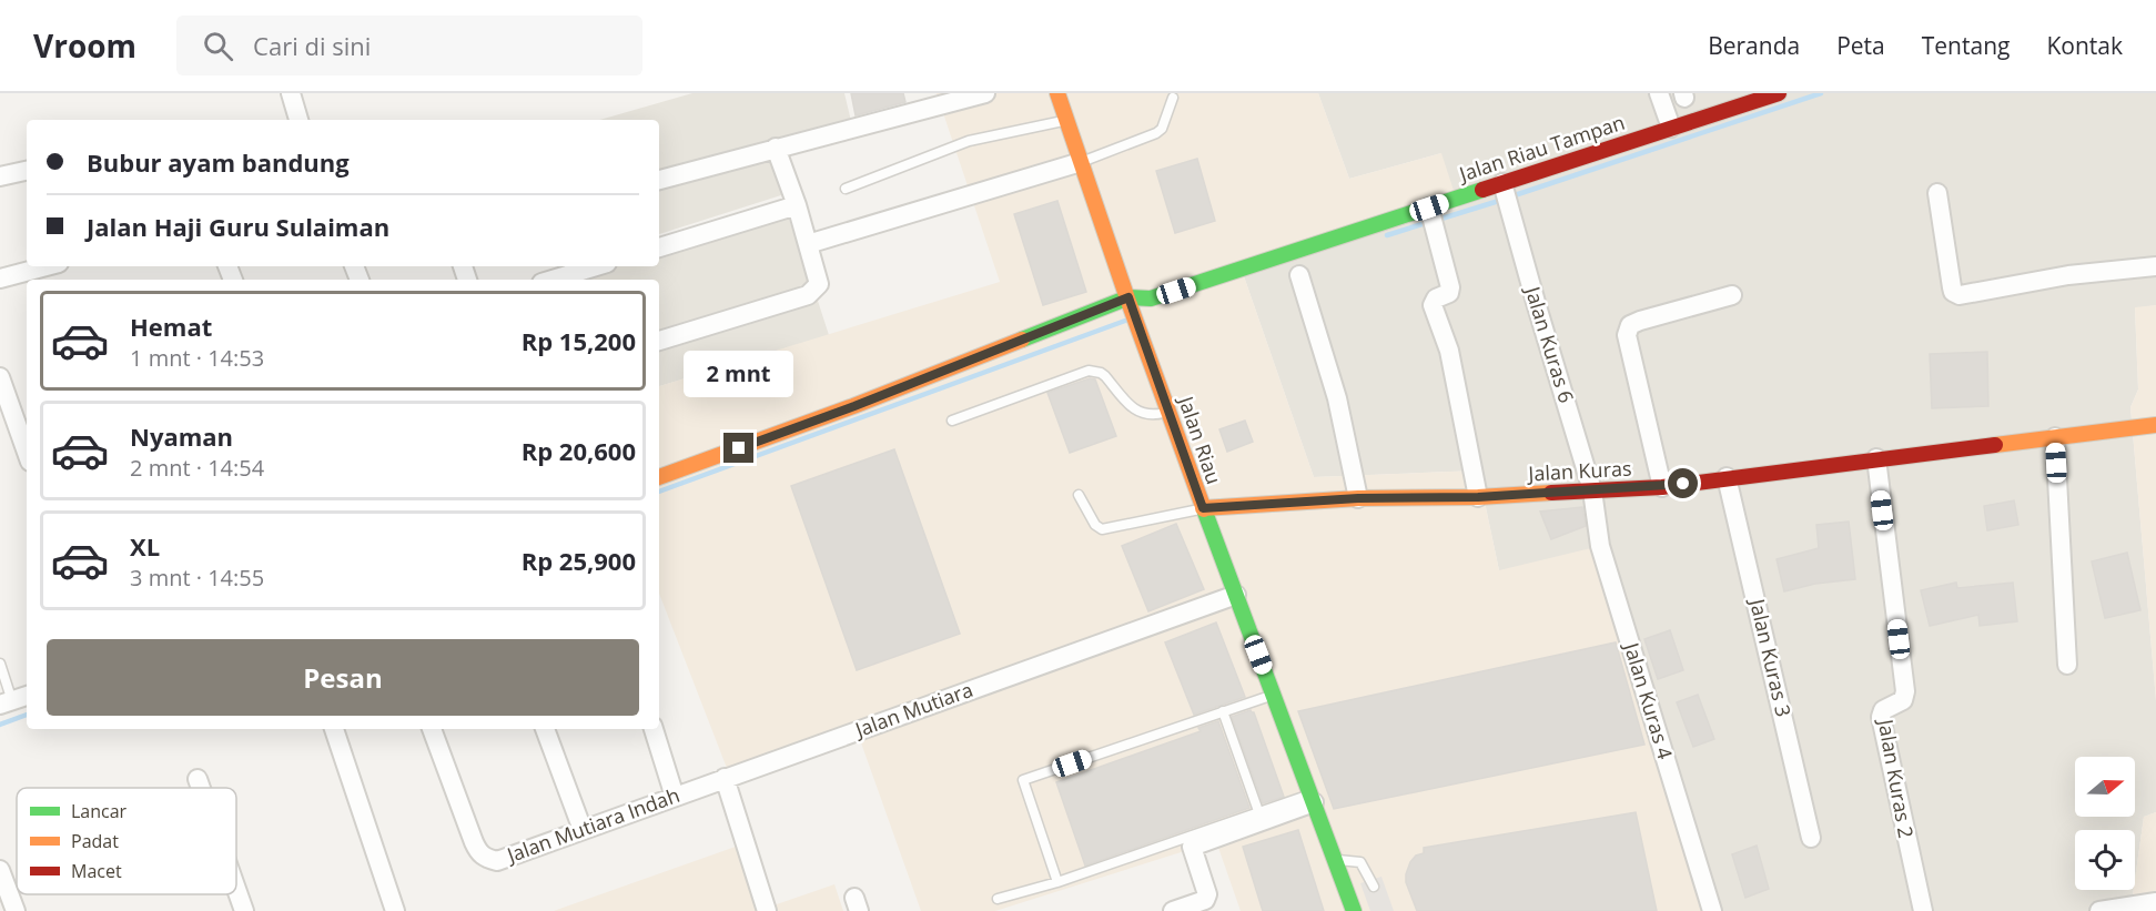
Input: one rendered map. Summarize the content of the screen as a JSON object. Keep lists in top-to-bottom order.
{
  "streets": {
    "street": [
      "Jalan Riau Tampan",
      "Jalan Kuras 6",
      "Jalan Riau",
      "Jalan Kuras",
      "Jalan Kuras 3",
      "Jalan Kuras 4",
      "Jalan Mutiara",
      "Jalan Kuras 2",
      "Jalan Mutiara Indah"
    ]
  },
  "crossings": [
    ["Jalan Riau Tampan", "Jalan Kuras 6"],
    ["Jalan Riau Tampan", "Jalan Riau"],
    ["Jalan Kuras 6", "Jalan Kuras"],
    ["Jalan Kuras 6", "Jalan Kuras 4"],
    ["Jalan Riau", "Jalan Kuras"],
    ["Jalan Riau", "Jalan Mutiara"],
    ["Jalan Kuras", "Jalan Kuras 3"],
    ["Jalan Kuras", "Jalan Kuras 4"],
    ["Jalan Kuras", "Jalan Kuras 2"],
    ["Jalan Mutiara", "Jalan Mutiara Indah"]
  ],
  "legend": ["Lancar", "Padat", "Macet"],
  "north": "right",
  "page": {
    "header": "Vroom",
    "search": "Cari di sini",
    "nav": [
      "Beranda",
      "Peta",
      "Tentang",
      "Kontak"
    ],
    "banner": ["Bubur ayam bandung", "Jalan Haji Guru Sulaiman"],
    "list": [
      {
        "name": "Hemat",
        "note": "1 mnt · 14:53",
        "value": "Rp 15,200"
      },
      {
        "name": "Nyaman",
        "note": "2 mnt · 14:54",
        "value": "Rp 20,600"
      },
      {
        "name": "XL",
        "note": "3 mnt · 14:55",
        "value": "Rp 25,900"
      }
    ],
    "bubble": "2 mnt",
    "buttons": "Pesan"
  }
}
